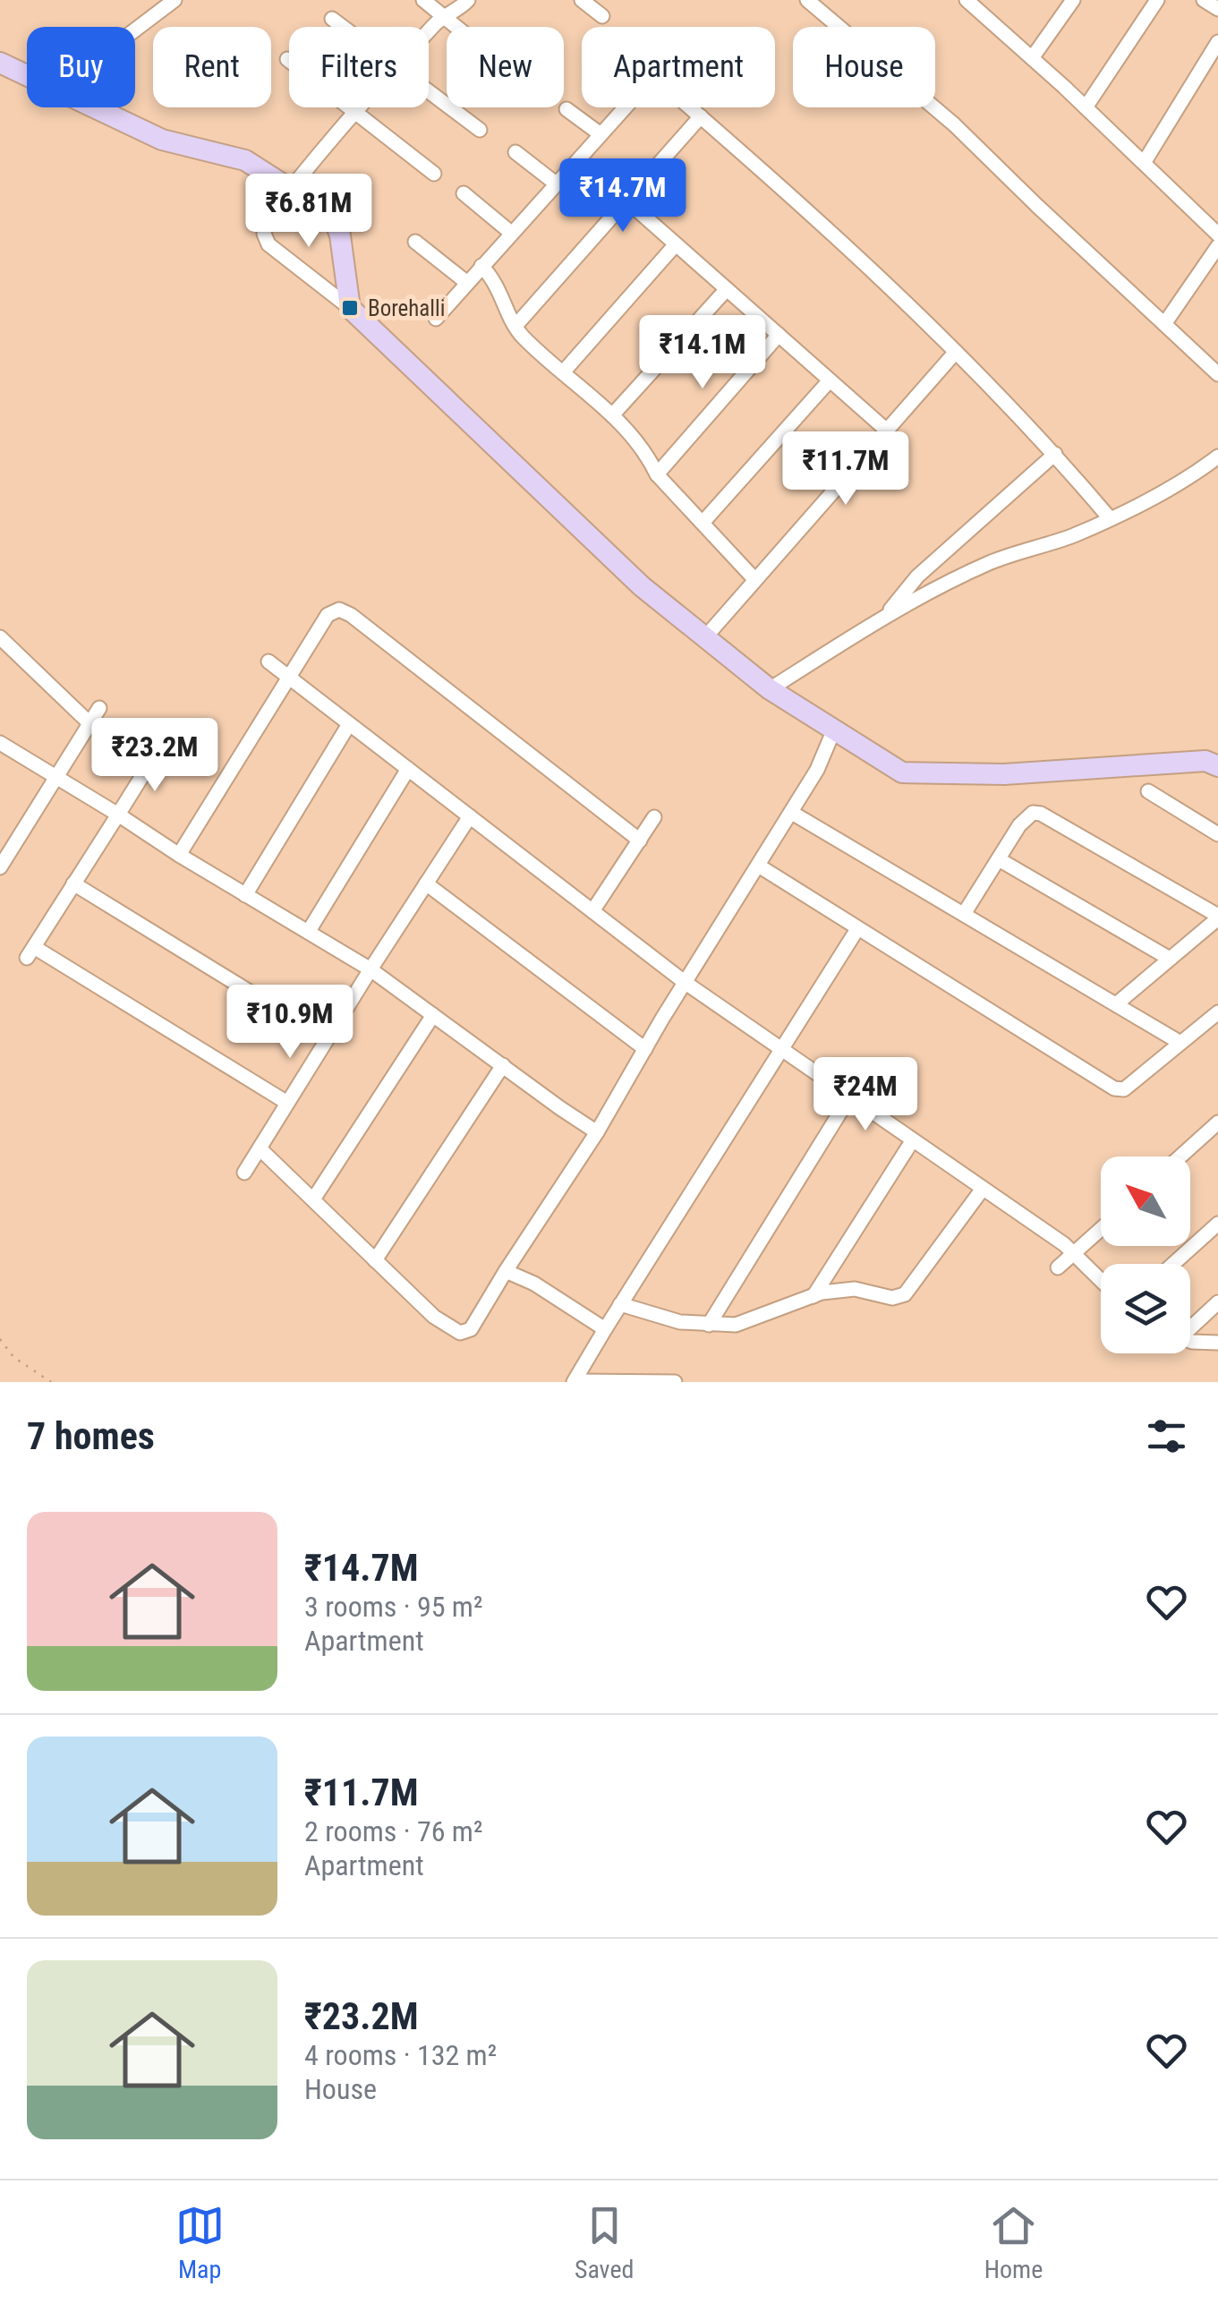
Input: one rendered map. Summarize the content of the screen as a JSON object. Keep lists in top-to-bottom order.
{
  "places": {
    "transit": ["Borehalli"]
  },
  "north": "top left",
  "page": {
    "chip": [
      "Buy",
      "Rent",
      "Filters",
      "New",
      "Apartment",
      "House"
    ],
    "price": [
      "₹14.7M",
      "₹6.81M",
      "₹14.1M",
      "₹11.7M",
      "₹23.2M",
      "₹10.9M",
      "₹24M"
    ],
    "heading": "7 homes",
    "list": [
      {
        "name": "₹14.7M",
        "note": "3 rooms · 95 m² · Apartment"
      },
      {
        "name": "₹11.7M",
        "note": "2 rooms · 76 m² · Apartment"
      },
      {
        "name": "₹23.2M",
        "note": "4 rooms · 132 m² · House"
      }
    ],
    "tabs": ["Map", "Saved", "Home"]
  }
}
